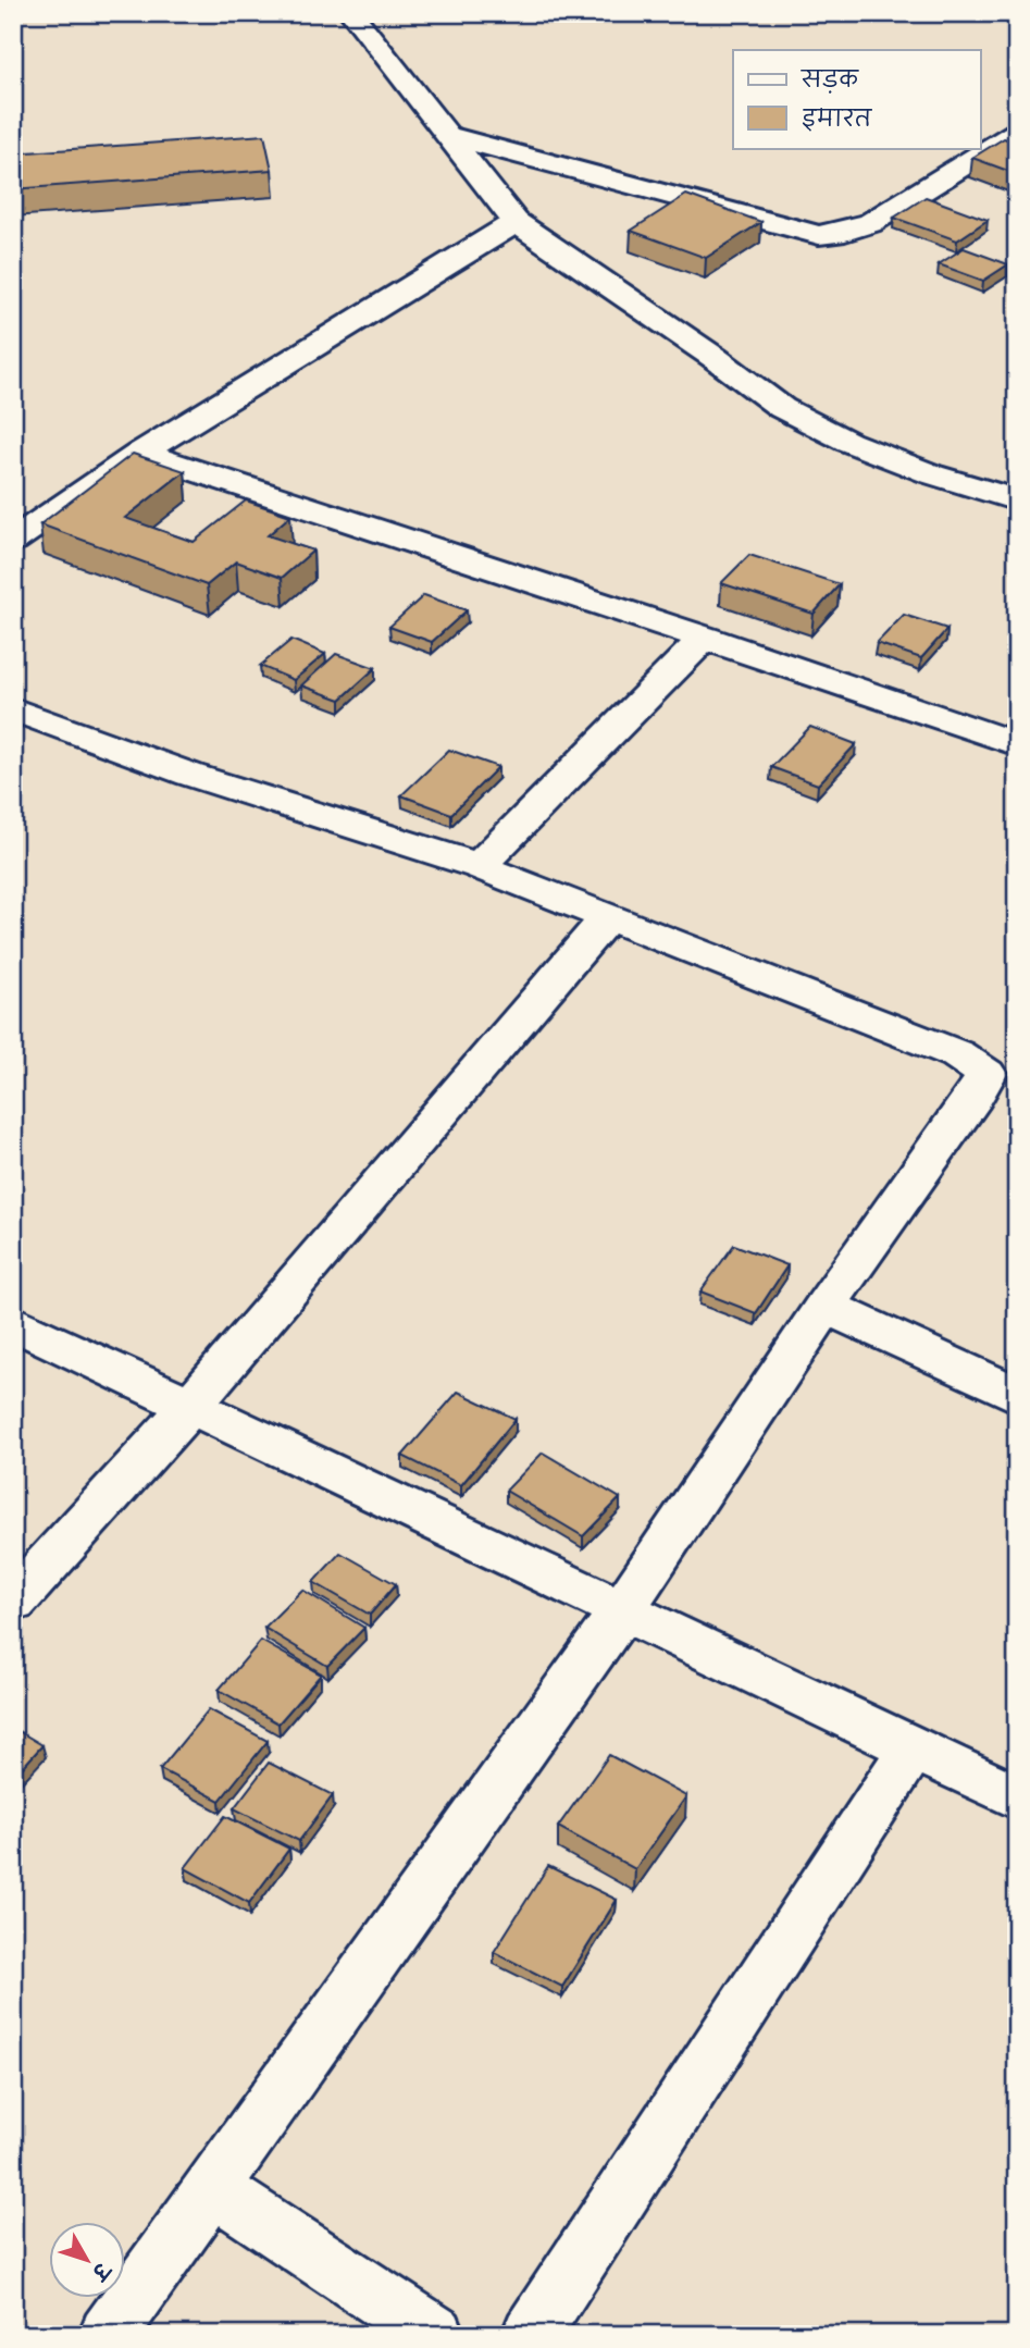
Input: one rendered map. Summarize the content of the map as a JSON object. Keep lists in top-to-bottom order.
{
  "legend": ["सड़क", "इमारत"],
  "north": "bottom right"
}
